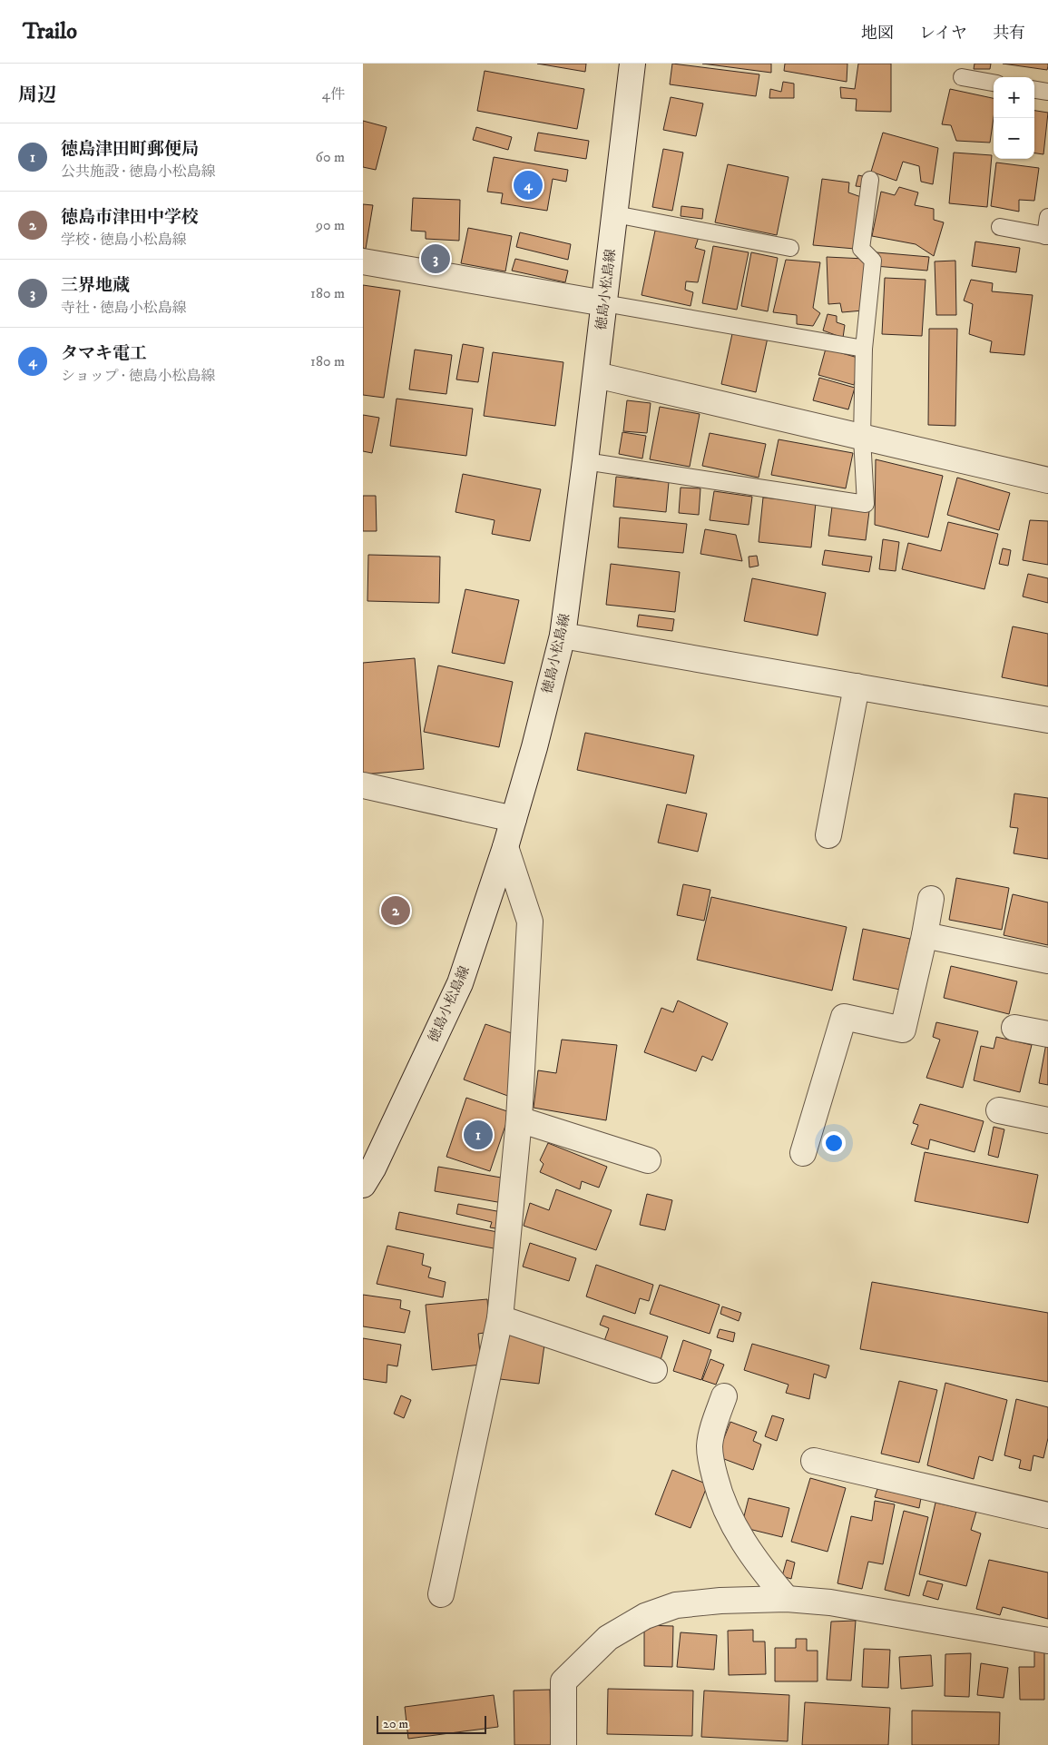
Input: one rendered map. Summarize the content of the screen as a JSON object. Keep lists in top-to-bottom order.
{
  "streets": {
    "street": ["徳島小松島線"]
  },
  "scale_bar": "20 m",
  "page": {
    "header": "Trailo",
    "nav": ["地図", "レイヤ", "共有"],
    "heading": ["周辺", "4件"],
    "map_buttons": ["+", "−"],
    "list": [
      {
        "mark": "1",
        "name": "徳島津田町郵便局",
        "note": "公共施設 · 徳島小松島線",
        "value": "60 m"
      },
      {
        "mark": "2",
        "name": "徳島市津田中学校",
        "note": "学校 · 徳島小松島線",
        "value": "90 m"
      },
      {
        "mark": "3",
        "name": "三界地蔵",
        "note": "寺社 · 徳島小松島線",
        "value": "180 m"
      },
      {
        "mark": "4",
        "name": "タマキ電工",
        "note": "ショップ · 徳島小松島線",
        "value": "180 m"
      }
    ],
    "pins": [
      "4",
      "3",
      "2",
      "1"
    ],
    "scale": "20 m"
  }
}
